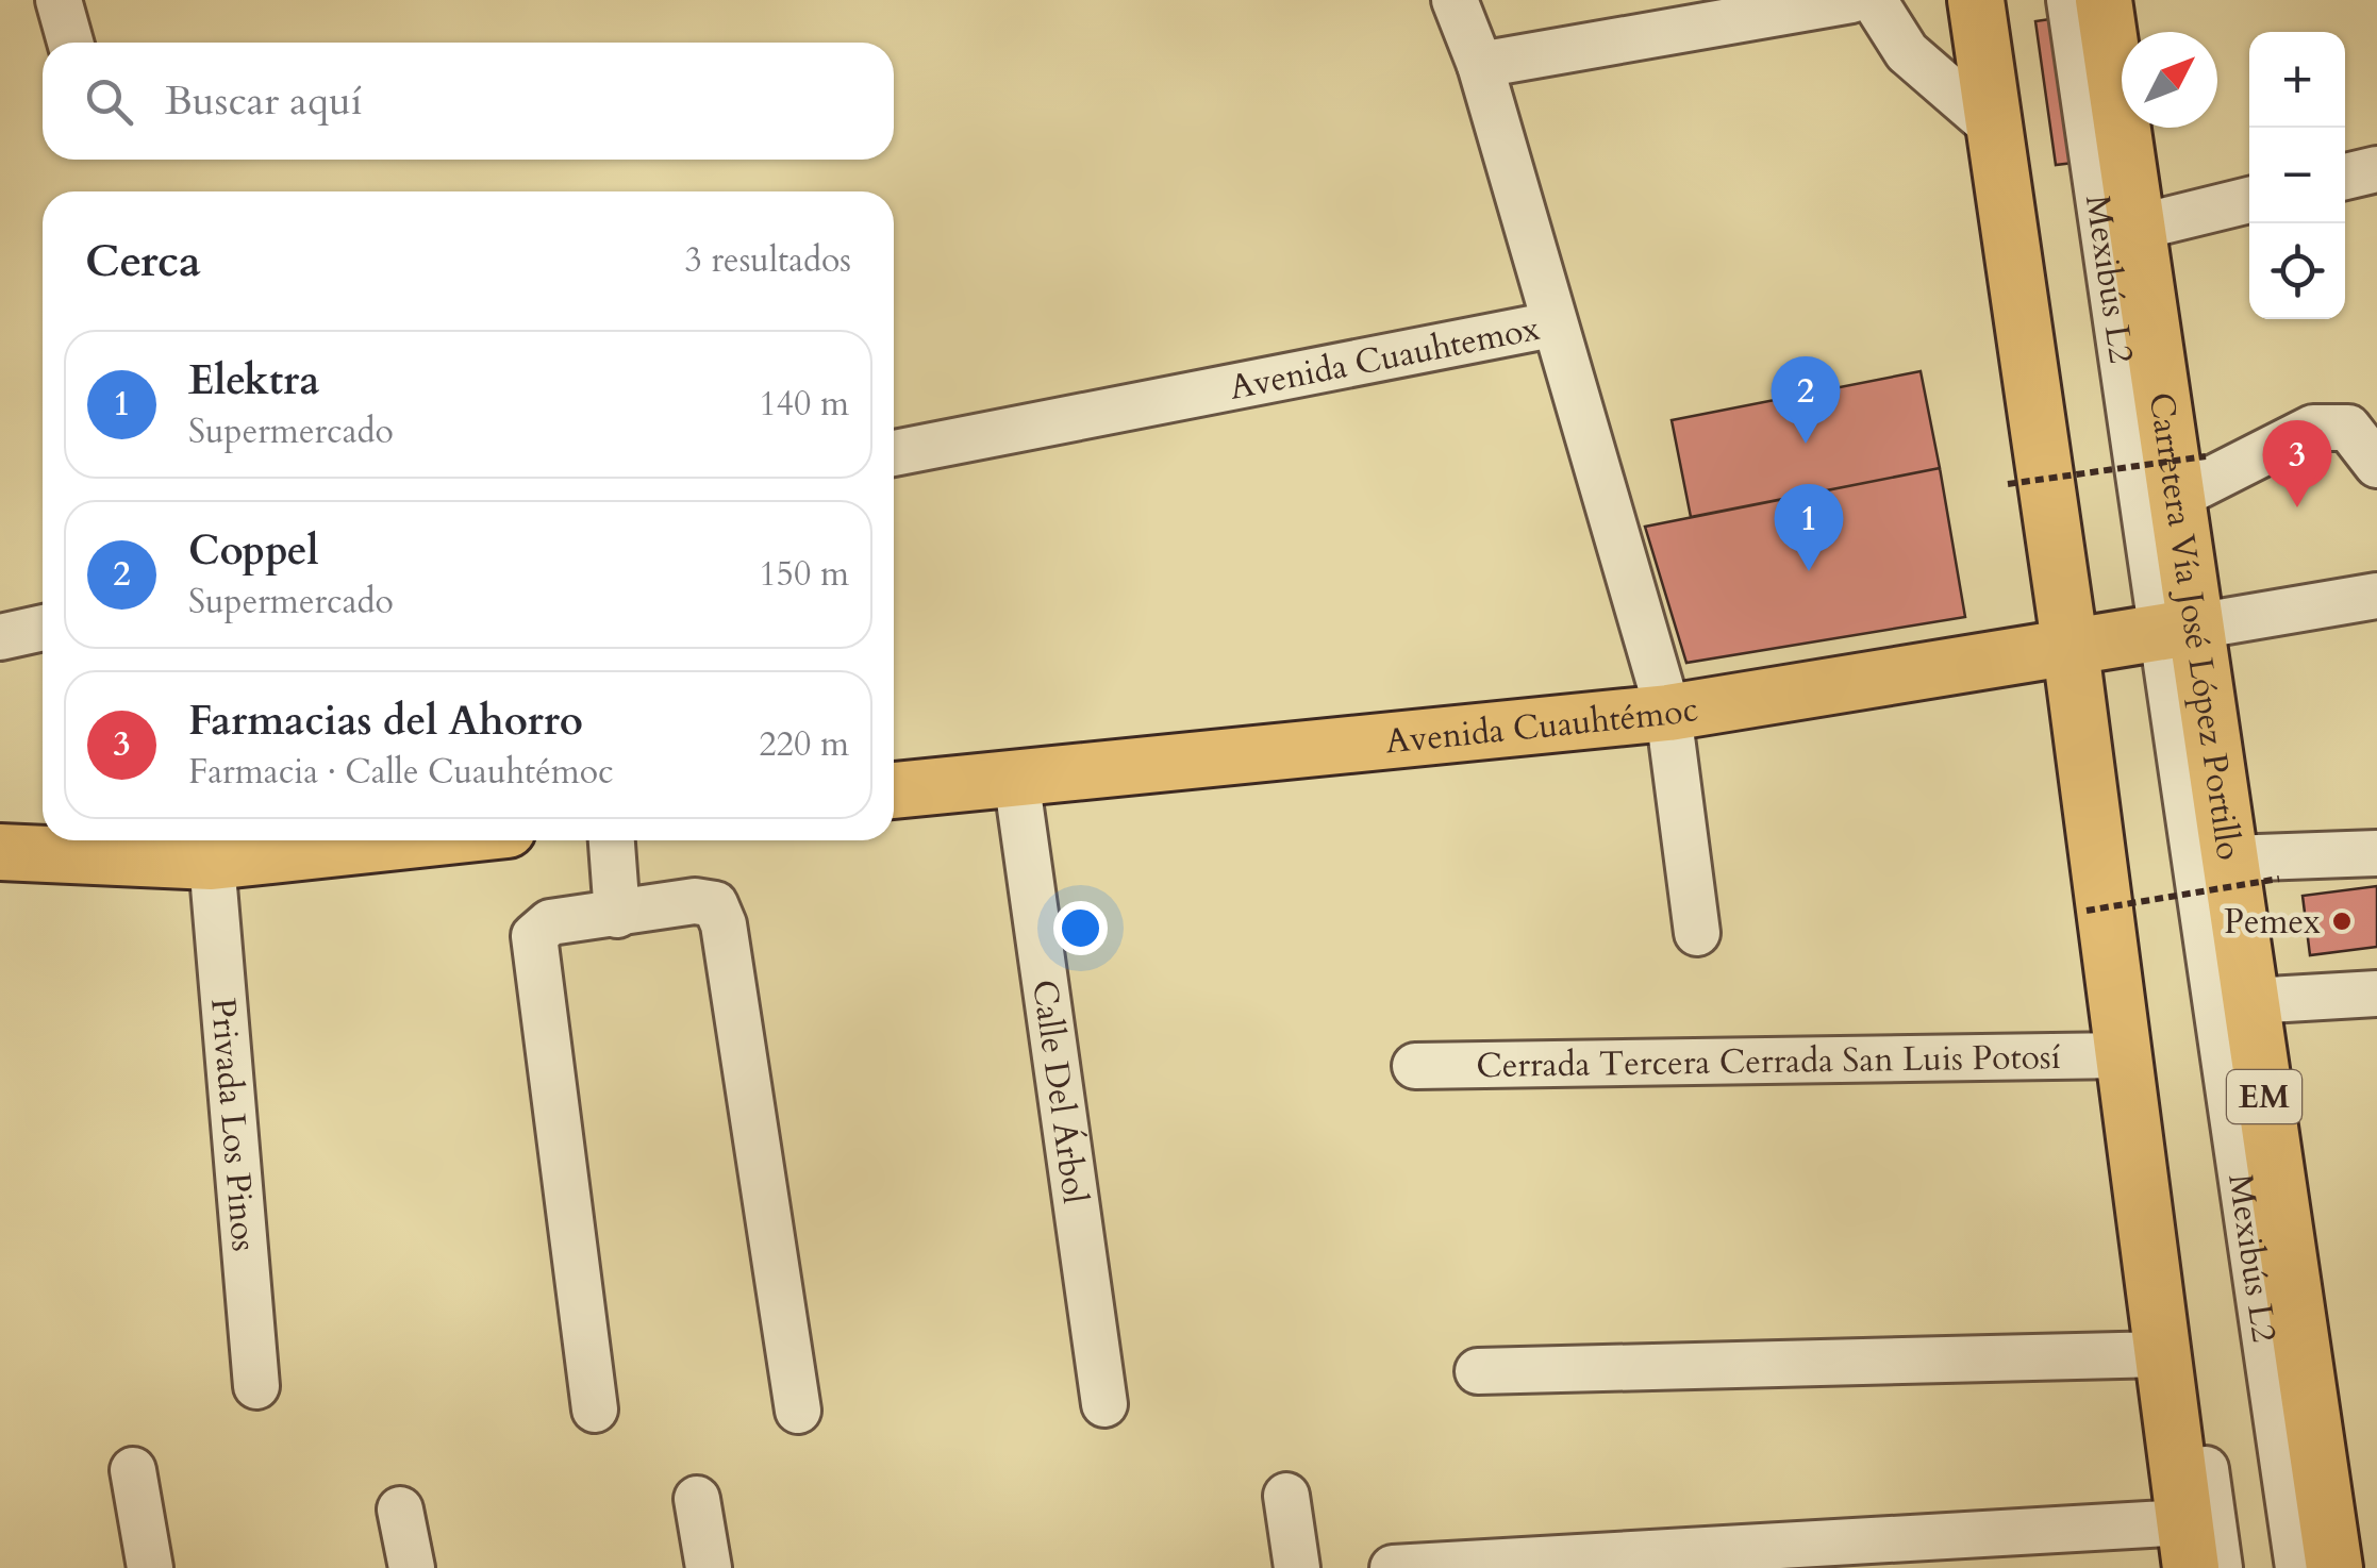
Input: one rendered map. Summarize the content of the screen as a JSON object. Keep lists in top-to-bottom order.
{
  "streets": {
    "main road": ["Carretera Vía José López Portillo", "Avenida Cuauhtémoc", "EM"],
    "street": [
      "Mexibús L2",
      "Avenida Cuauhtemox",
      "Cerrada Tercera Cerrada San Luis Potosí",
      "Calle Del Árbol",
      "Privada Los Pinos"
    ]
  },
  "crossings": [
    ["Mexibús L2", "Carretera Vía José López Portillo"],
    ["Mexibús L2", "Avenida Cuauhtémoc"],
    ["Avenida Cuauhtemox", "Avenida Cuauhtémoc"],
    ["Carretera Vía José López Portillo", "Avenida Cuauhtémoc"],
    ["Avenida Cuauhtémoc", "Calle Del Árbol"]
  ],
  "places": ["Pemex"],
  "north": "top right",
  "page": {
    "map_buttons": ["+", "−"],
    "search": "Buscar aquí",
    "heading": ["Cerca", "3 resultados"],
    "list": [
      {
        "mark": "1",
        "name": "Elektra",
        "note": "Supermercado",
        "value": "140 m"
      },
      {
        "mark": "2",
        "name": "Coppel",
        "note": "Supermercado",
        "value": "150 m"
      },
      {
        "mark": "3",
        "name": "Farmacias del Ahorro",
        "note": "Farmacia · Calle Cuauhtémoc",
        "value": "220 m"
      }
    ],
    "pins": ["2", "3", "1"]
  }
}
